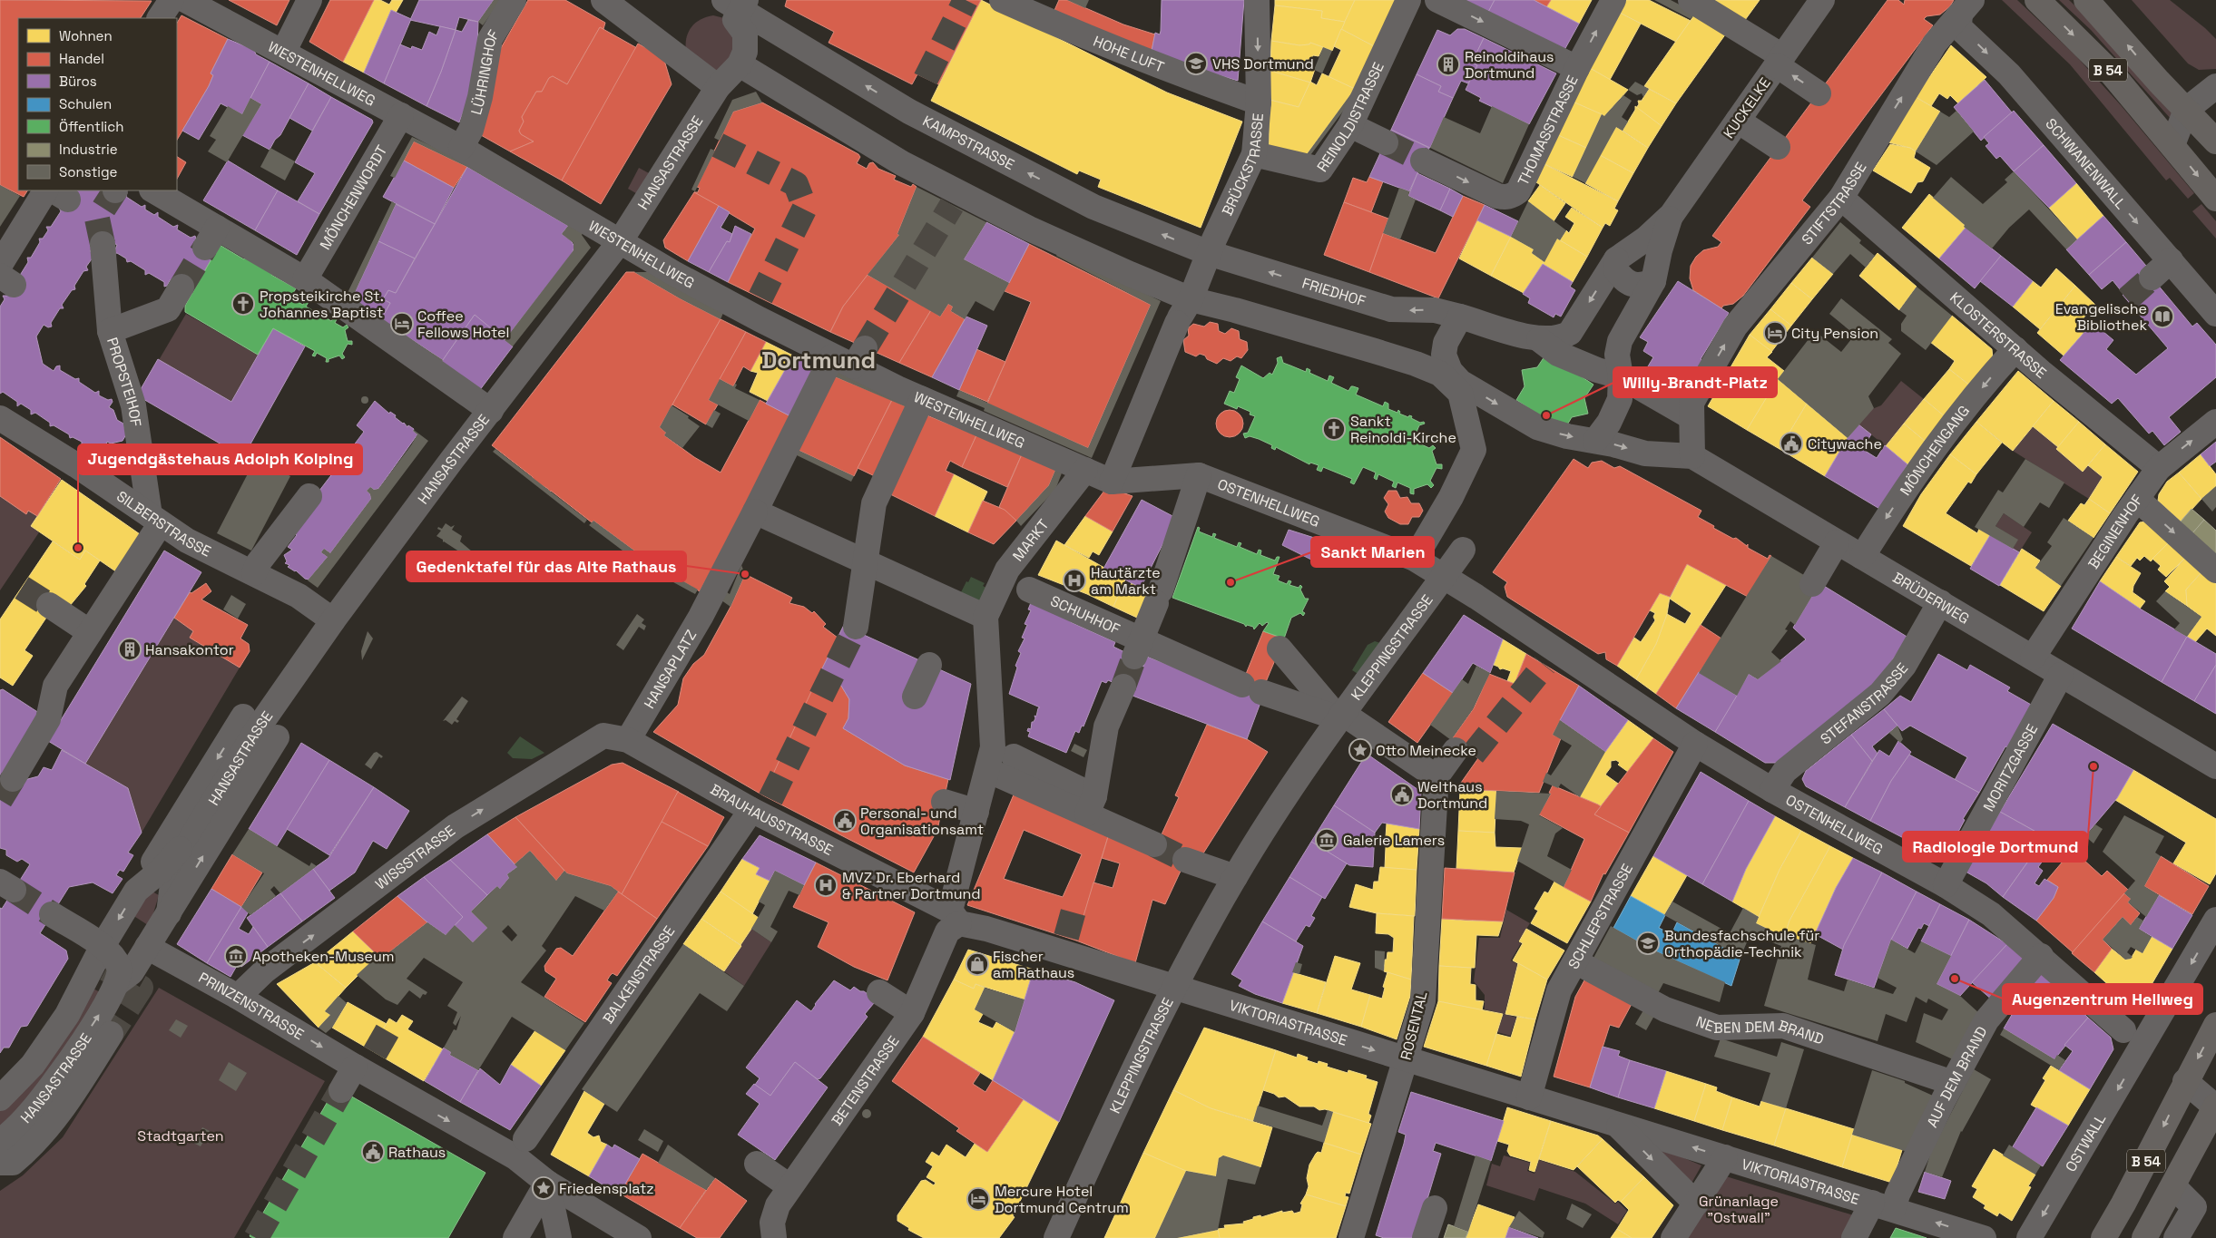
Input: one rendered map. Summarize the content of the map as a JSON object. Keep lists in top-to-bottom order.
{
  "streets": {
    "main road": ["B 54"],
    "street": [
      "HOHE LUFT",
      "WESTENHELLWEG",
      "LÜHRINGHOF",
      "KUCKELKE",
      "REINOLDISTRASSE",
      "THOMASSTRASSE",
      "KAMPSTRASSE",
      "HANSASTRASSE",
      "BRÜCKSTRASSE",
      "SCHWANENWALL",
      "MÖNCHENWORDT",
      "STIFTSTRASSE",
      "FRIEDHOF",
      "KLOSTERSTRASSE",
      "PROPSTEIHOF",
      "MÖNCHENGANG",
      "OSTENHELLWEG",
      "SILBERSTRASSE",
      "BEGINENHOF",
      "MARKT",
      "BRÜDERWEG",
      "SCHUHHOF",
      "KLEPPINGSTRASSE",
      "HANSAPLATZ",
      "STEFANSTRASSE",
      "MORITZGASSE",
      "BRAUHAUSSTRASSE",
      "WISSSTRASSE",
      "SCHLIEPSTRASSE",
      "BALKENSTRASSE",
      "PRINZENSTRASSE",
      "VIKTORIASTRASSE",
      "ROSENTAL",
      "NEBEN DEM BRAND",
      "AUF DEM BRAND",
      "BETENSTRASSE",
      "OSTWALL"
    ]
  },
  "crossings": [
    ["HOHE LUFT", "BRÜCKSTRASSE"],
    ["WESTENHELLWEG", "LÜHRINGHOF"],
    ["WESTENHELLWEG", "HANSASTRASSE"],
    ["WESTENHELLWEG", "BRÜCKSTRASSE"],
    ["WESTENHELLWEG", "MÖNCHENWORDT"],
    ["WESTENHELLWEG", "OSTENHELLWEG"],
    ["WESTENHELLWEG", "MARKT"],
    ["REINOLDISTRASSE", "BRÜCKSTRASSE"],
    ["KAMPSTRASSE", "HANSASTRASSE"],
    ["KAMPSTRASSE", "BRÜCKSTRASSE"],
    ["KAMPSTRASSE", "FRIEDHOF"],
    ["HANSASTRASSE", "SILBERSTRASSE"],
    ["HANSASTRASSE", "PRINZENSTRASSE"],
    ["BRÜCKSTRASSE", "FRIEDHOF"],
    ["BRÜCKSTRASSE", "OSTENHELLWEG"],
    ["SCHWANENWALL", "STIFTSTRASSE"],
    ["STIFTSTRASSE", "KLOSTERSTRASSE"],
    ["KLOSTERSTRASSE", "MÖNCHENGANG"],
    ["KLOSTERSTRASSE", "BEGINENHOF"],
    ["PROPSTEIHOF", "SILBERSTRASSE"],
    ["MÖNCHENGANG", "BRÜDERWEG"],
    ["OSTENHELLWEG", "SCHUHHOF"],
    ["OSTENHELLWEG", "KLEPPINGSTRASSE"],
    ["OSTENHELLWEG", "STEFANSTRASSE"],
    ["OSTENHELLWEG", "MORITZGASSE"],
    ["OSTENHELLWEG", "SCHLIEPSTRASSE"],
    ["OSTENHELLWEG", "AUF DEM BRAND"],
    ["BEGINENHOF", "BRÜDERWEG"],
    ["MARKT", "BETENSTRASSE"],
    ["BRÜDERWEG", "STEFANSTRASSE"],
    ["BRÜDERWEG", "MORITZGASSE"],
    ["SCHUHHOF", "KLEPPINGSTRASSE"],
    ["KLEPPINGSTRASSE", "VIKTORIASTRASSE"],
    ["HANSAPLATZ", "BRAUHAUSSTRASSE"],
    ["BRAUHAUSSTRASSE", "WISSSTRASSE"],
    ["BRAUHAUSSTRASSE", "BALKENSTRASSE"],
    ["BRAUHAUSSTRASSE", "VIKTORIASTRASSE"],
    ["BRAUHAUSSTRASSE", "BETENSTRASSE"],
    ["WISSSTRASSE", "PRINZENSTRASSE"],
    ["SCHLIEPSTRASSE", "VIKTORIASTRASSE"],
    ["SCHLIEPSTRASSE", "NEBEN DEM BRAND"],
    ["BALKENSTRASSE", "PRINZENSTRASSE"],
    ["VIKTORIASTRASSE", "ROSENTAL"],
    ["VIKTORIASTRASSE", "AUF DEM BRAND"],
    ["VIKTORIASTRASSE", "BETENSTRASSE"],
    ["NEBEN DEM BRAND", "AUF DEM BRAND"]
  ],
  "one_way": [
    "STIFTSTRASSE",
    "MÖNCHENGANG",
    "PRINZENSTRASSE",
    "OSTWALL"
  ],
  "districts": ["Dortmund"],
  "parks": ["Stadtgarten", "Grünanlage \"Ostwall\""],
  "places": {
    "school or university": ["VHS Dortmund", "Bundesfachschule für Orthopädie-Technik"],
    "building": ["Reinoldihaus Dortmund", "Hansakontor"],
    "church": ["Propsteikirche St. Johannes Baptist", "Sankt Reinoldi-Kirche"],
    "library": ["Evangelische Bibliothek"],
    "hotel": ["Coffee Fellows Hotel", "City Pension", "Mercure Hotel Dortmund Centrum"],
    "other": [
      "Willy-Brandt-Platz",
      "Jugendgästehaus Adolph Kolping",
      "Gedenktafel für das Alte Rathaus",
      "Sankt Marien",
      "Radiologie Dortmund",
      "Augenzentrum Hellweg"
    ],
    "public building": [
      "Citywache",
      "Welthaus Dortmund",
      "Personal- und Organisationsamt",
      "Rathaus"
    ],
    "hospital": ["Hautärzte am Markt", "MVZ Dr. Eberhard & Partner Dortmund"],
    "place": ["Otto Meinecke", "Friedensplatz"],
    "museum": ["Galerie Lamers", "Apotheken-Museum"],
    "shop": ["Fischer am Rathaus"]
  },
  "legend": [
    "Wohnen",
    "Handel",
    "Büros",
    "Schulen",
    "Öffentlich",
    "Industrie",
    "Sonstige"
  ]
}
